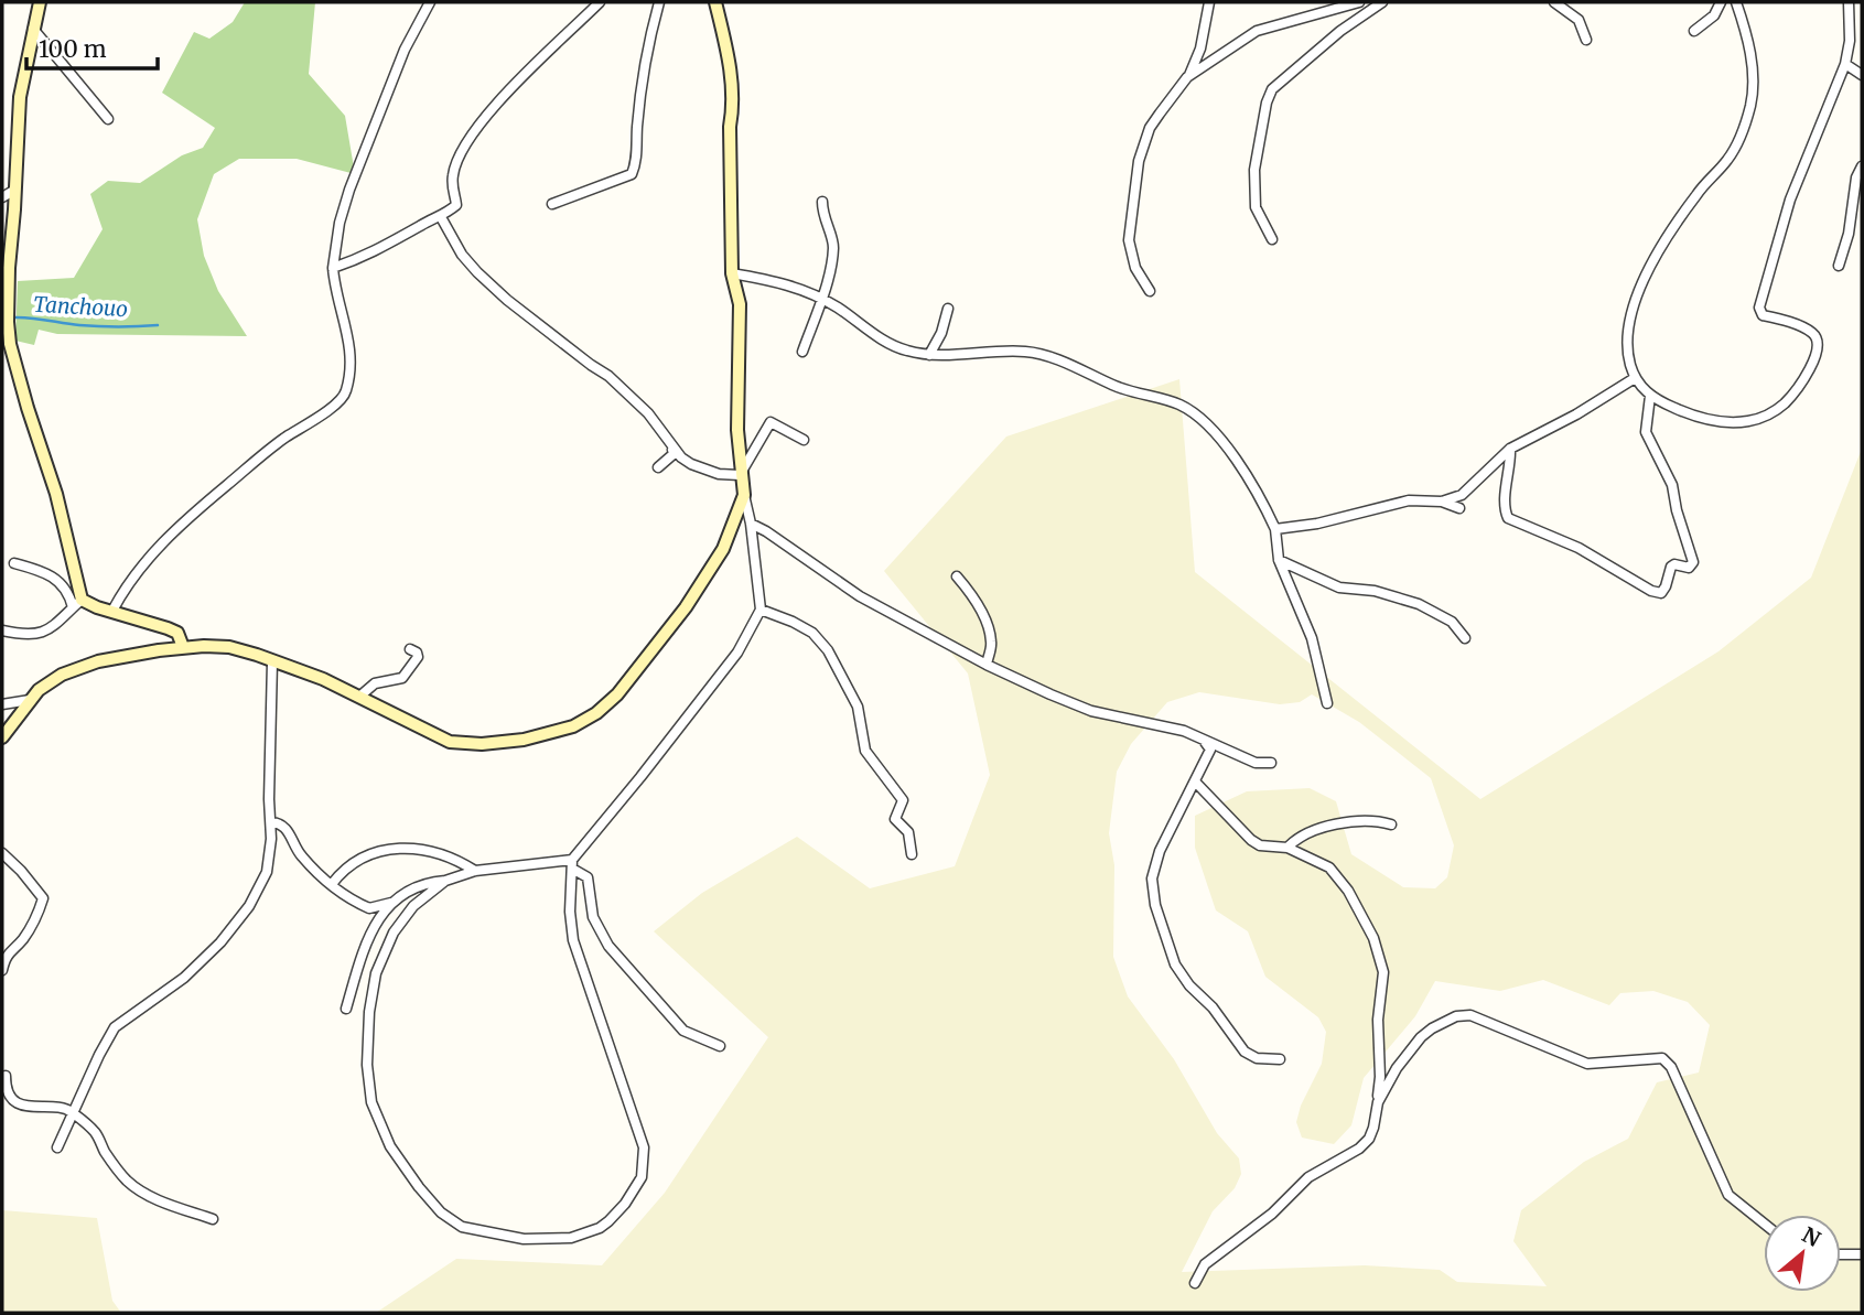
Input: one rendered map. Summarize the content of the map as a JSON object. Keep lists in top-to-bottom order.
{
  "water": ["Tanchouo"],
  "scale_bar": "100 m",
  "north": "top right"
}
